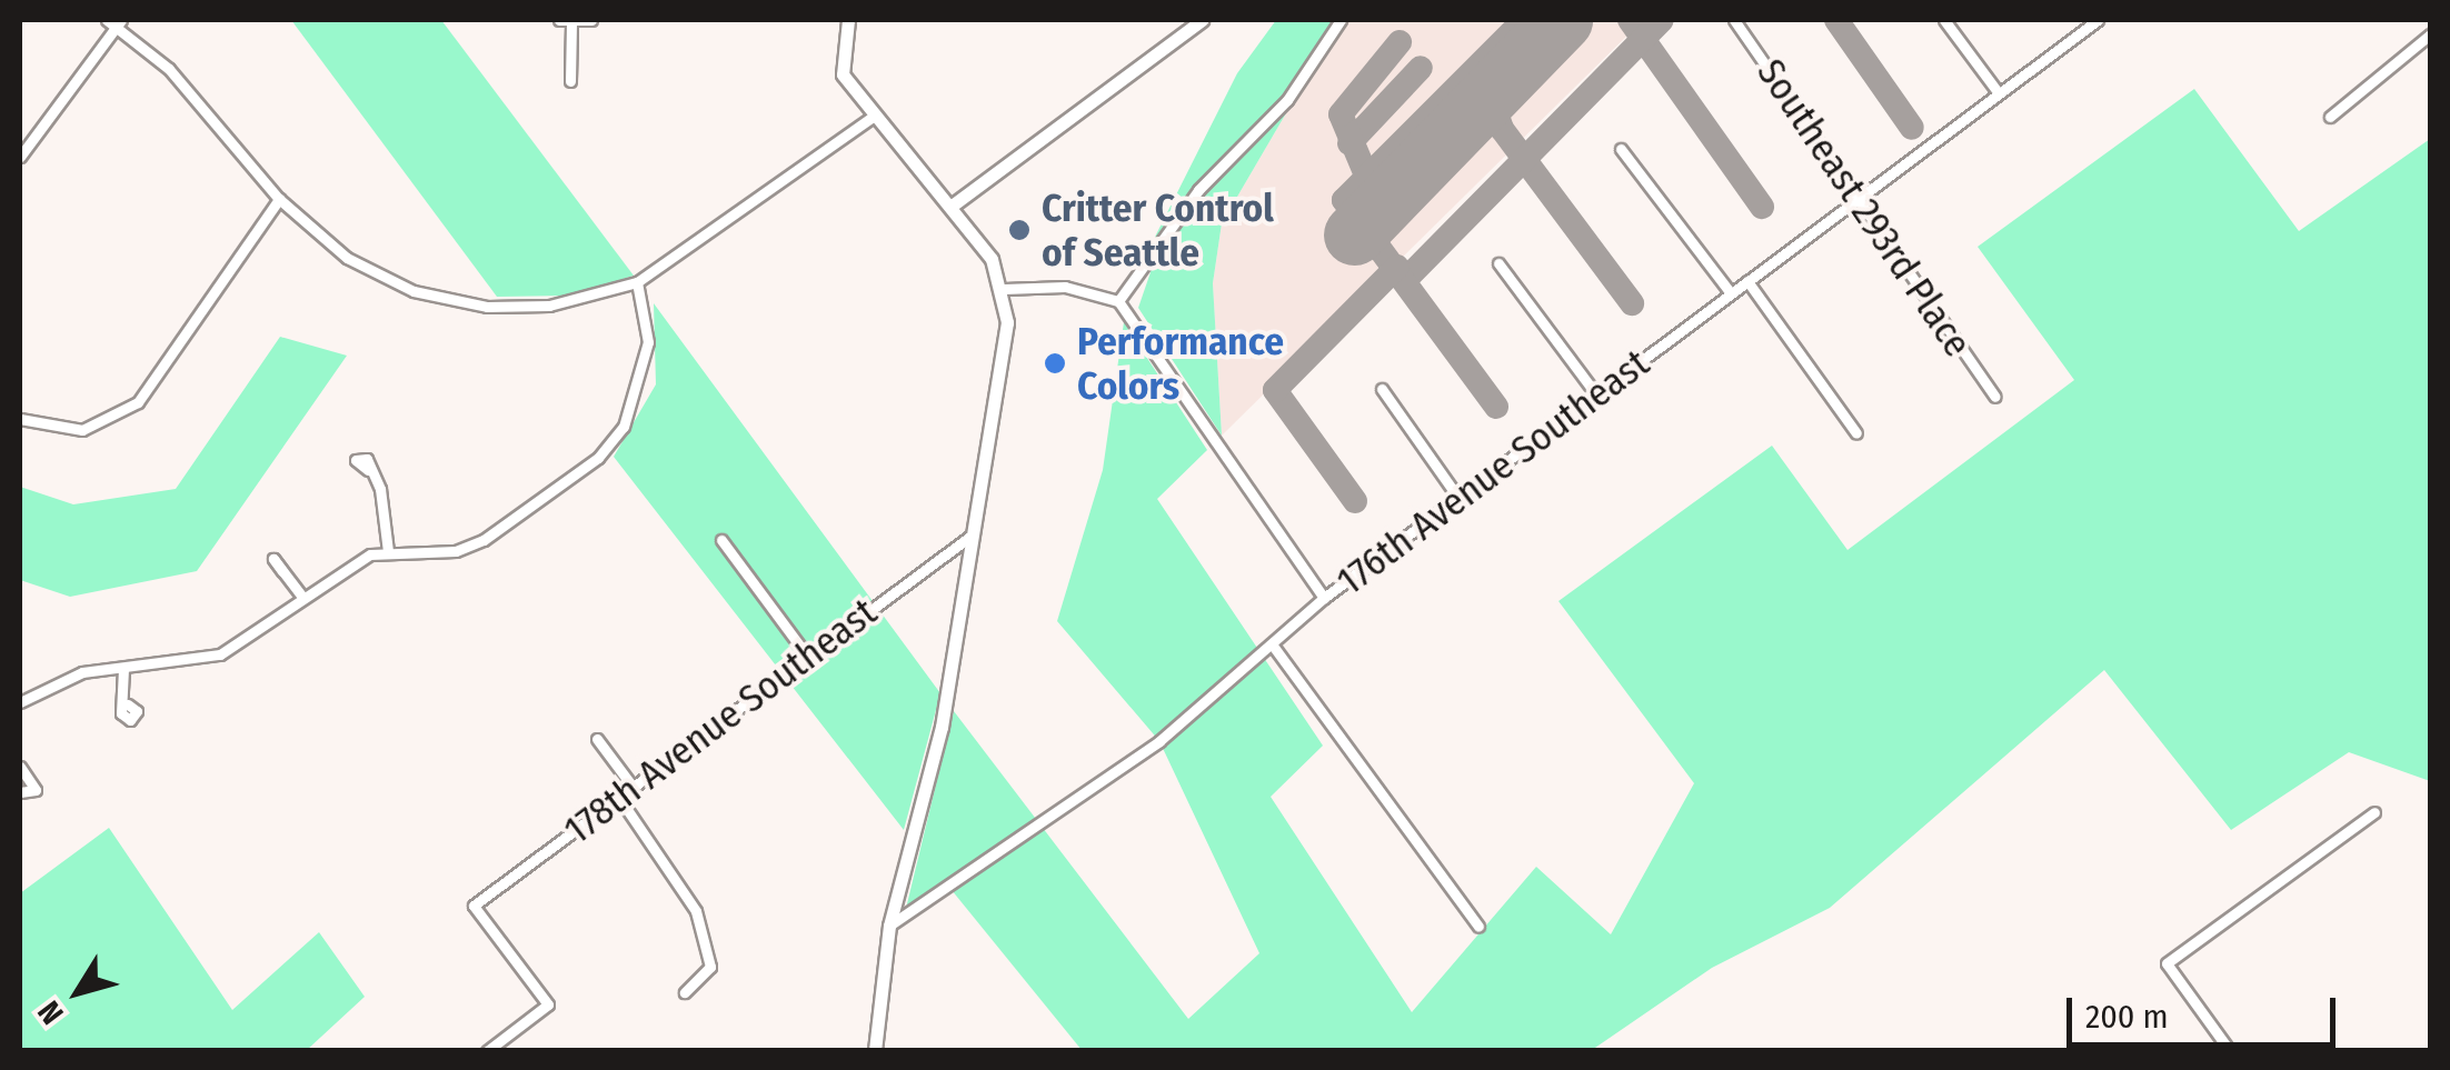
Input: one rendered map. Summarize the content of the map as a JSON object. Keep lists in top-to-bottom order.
{
  "streets": {
    "street": ["Southeast 293rd Place", "176th Avenue Southeast", "178th Avenue Southeast"]
  },
  "crossings": [
    ["Southeast 293rd Place", "176th Avenue Southeast"]
  ],
  "places": ["Critter Control of Seattle", "Performance Colors"],
  "scale_bar": "200 m",
  "north": "bottom left"
}
